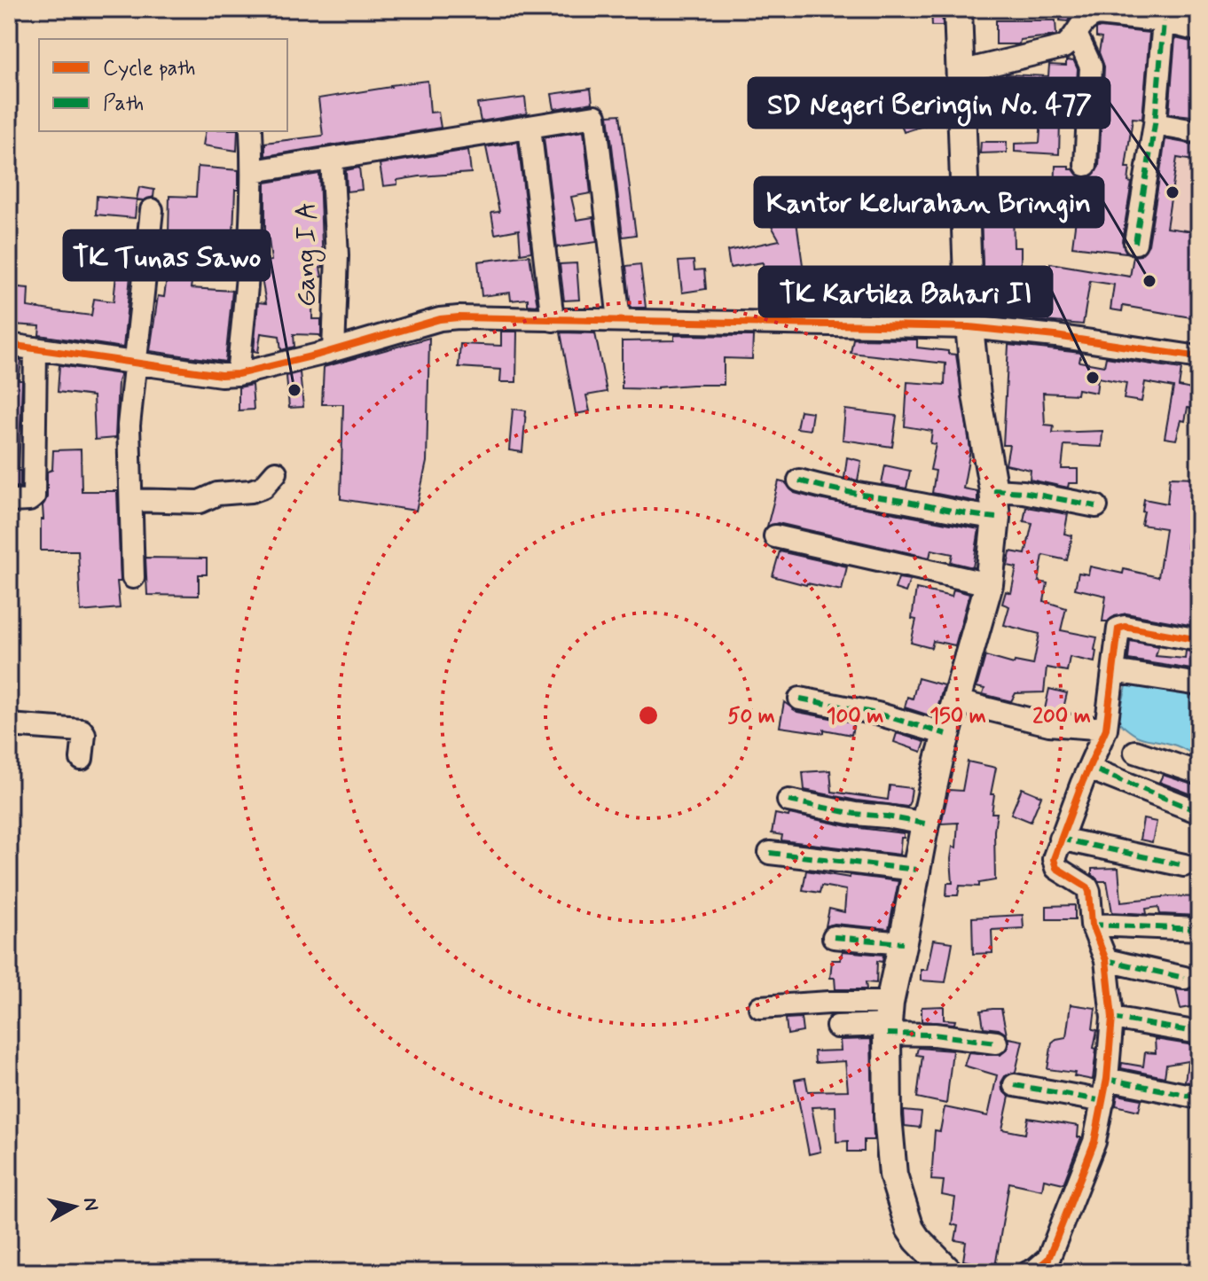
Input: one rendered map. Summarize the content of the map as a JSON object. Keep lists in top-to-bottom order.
{
  "streets": {
    "street": ["Gang I A"]
  },
  "places": [
    "SD Negeri Beringin No. 477",
    "Kantor Kelurahan Bringin",
    "TK Kartika Bahari II",
    "TK Tunas Sawo"
  ],
  "legend": ["Cycle path", "Path"],
  "north": "right",
  "rings": [
    "50 m",
    "100 m",
    "150 m",
    "200 m"
  ]
}
